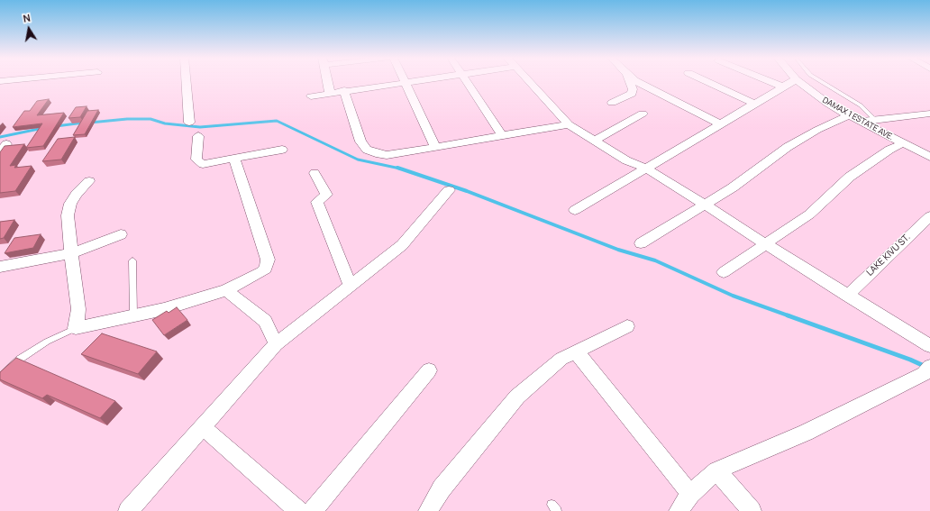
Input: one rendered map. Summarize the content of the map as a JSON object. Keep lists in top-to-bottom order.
{
  "streets": {
    "street": ["DAMAX 1 ESTATE AVE.", "LAKE KIVU ST."]
  },
  "north": "top"
}
